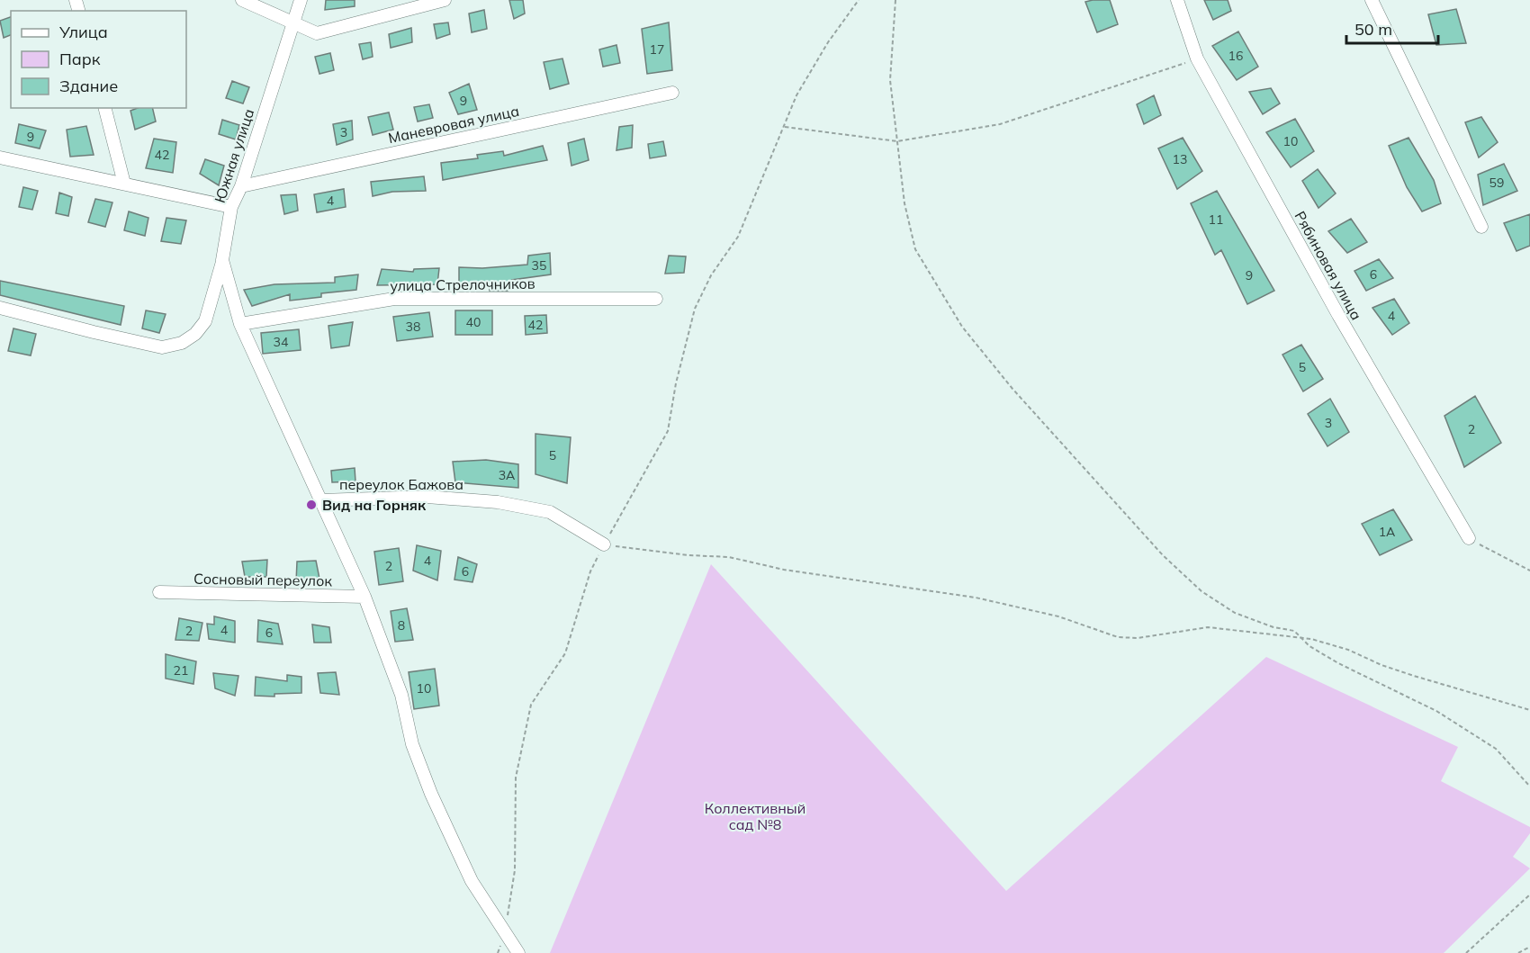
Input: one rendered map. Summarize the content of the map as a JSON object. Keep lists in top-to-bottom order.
{
  "streets": {
    "street": [
      "Маневровая улица",
      "Южная улица",
      "Рябиновая улица",
      "улица Стрелочников",
      "переулок Бажова",
      "Сосновый переулок"
    ]
  },
  "crossings": [
    ["Маневровая улица", "Южная улица"],
    ["Южная улица", "улица Стрелочников"],
    ["Южная улица", "переулок Бажова"],
    ["переулок Бажова", "Сосновый переулок"]
  ],
  "parks": ["Коллективный сад №8"],
  "places": ["Вид на Горняк"],
  "house_numbers": [
    "17",
    "16",
    "9",
    "3",
    "9",
    "10",
    "42",
    "13",
    "59",
    "4",
    "11",
    "35",
    "6",
    "9",
    "4",
    "40",
    "42",
    "38",
    "34",
    "5",
    "3",
    "2",
    "5",
    "3А",
    "1А",
    "4",
    "2",
    "6",
    "8",
    "4",
    "2",
    "6",
    "21",
    "10"
  ],
  "legend": ["Улица", "Парк", "Здание"],
  "scale_bar": "50 m"
}
